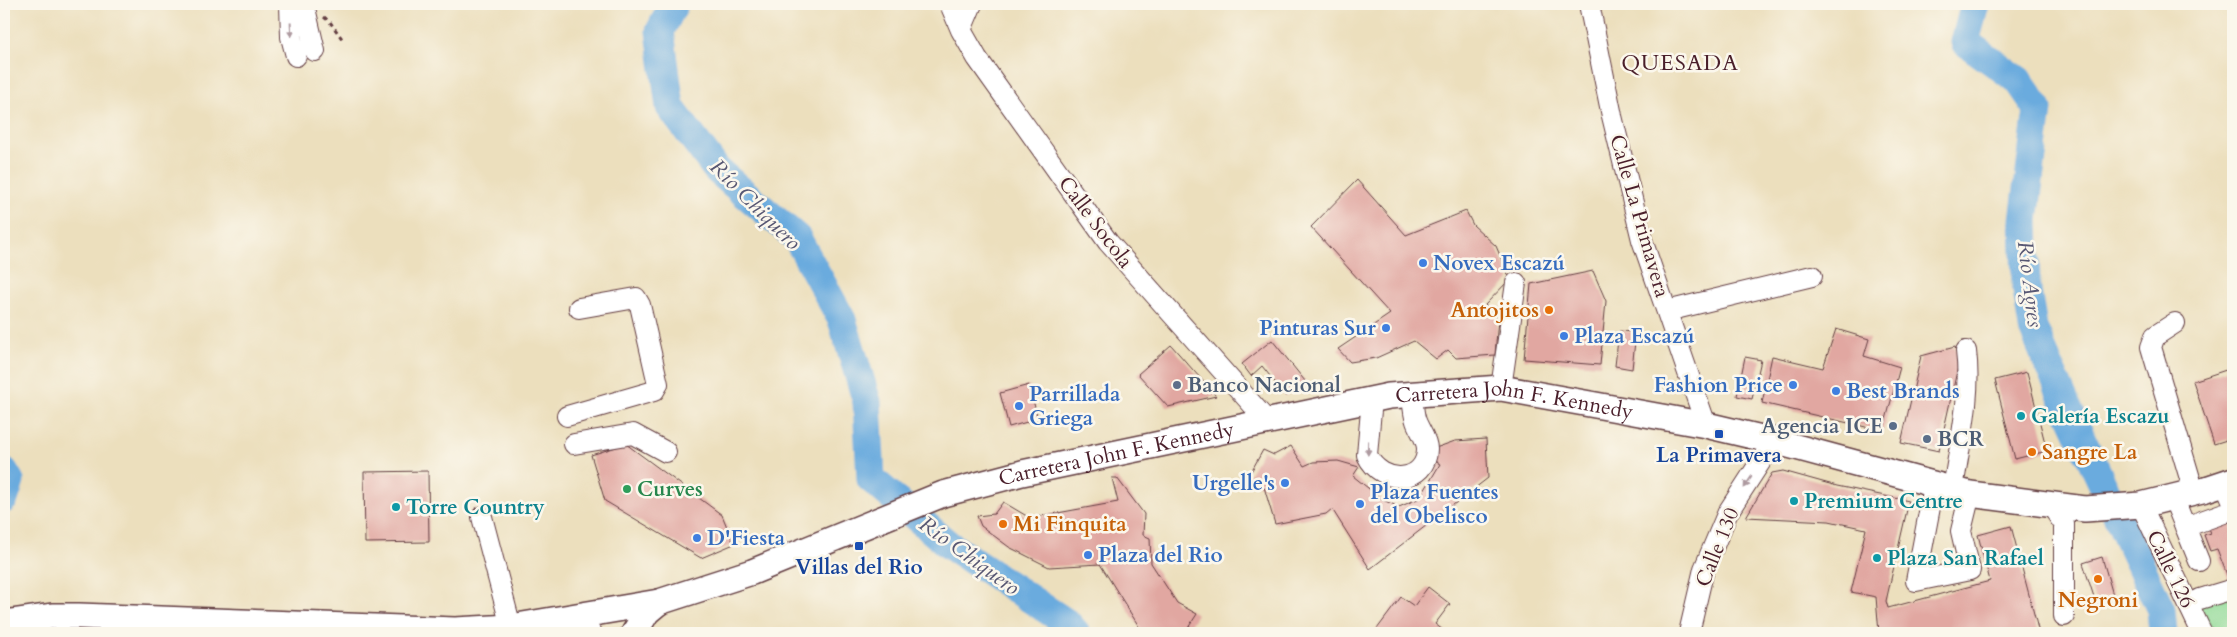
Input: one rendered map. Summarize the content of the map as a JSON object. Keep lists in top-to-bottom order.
{
  "streets": {
    "main road": ["Carretera John F. Kennedy"],
    "street": [
      "Calle La Primavera",
      "Calle Socola",
      "Calle 130",
      "Calle 126"
    ]
  },
  "crossings": [
    ["Calle La Primavera", "Carretera John F. Kennedy"],
    ["Calle Socola", "Carretera John F. Kennedy"],
    ["Carretera John F. Kennedy", "Calle 130"],
    ["Carretera John F. Kennedy", "Calle 126"]
  ],
  "one_way": ["Calle 130"],
  "districts": ["QUESADA"],
  "water": ["Río Chiquero", "Río Agres"],
  "places": {
    "other": [
      "Novex Escazú",
      "Antojitos",
      "Pinturas Sur",
      "Plaza Escazú",
      "Banco Nacional",
      "Fashion Price",
      "Best Brands",
      "Parrillada Griega",
      "Galería Escazu",
      "Agencia ICE",
      "BCR",
      "Sangre La",
      "Urgelle's",
      "Curves",
      "Premium Centre",
      "Plaza Fuentes del Obelisco",
      "Torre Country",
      "Mi Finquita",
      "D'Fiesta",
      "Plaza del Rio",
      "Plaza San Rafael",
      "Negroni"
    ],
    "transit": ["La Primavera", "Villas del Rio"]
  }
}
